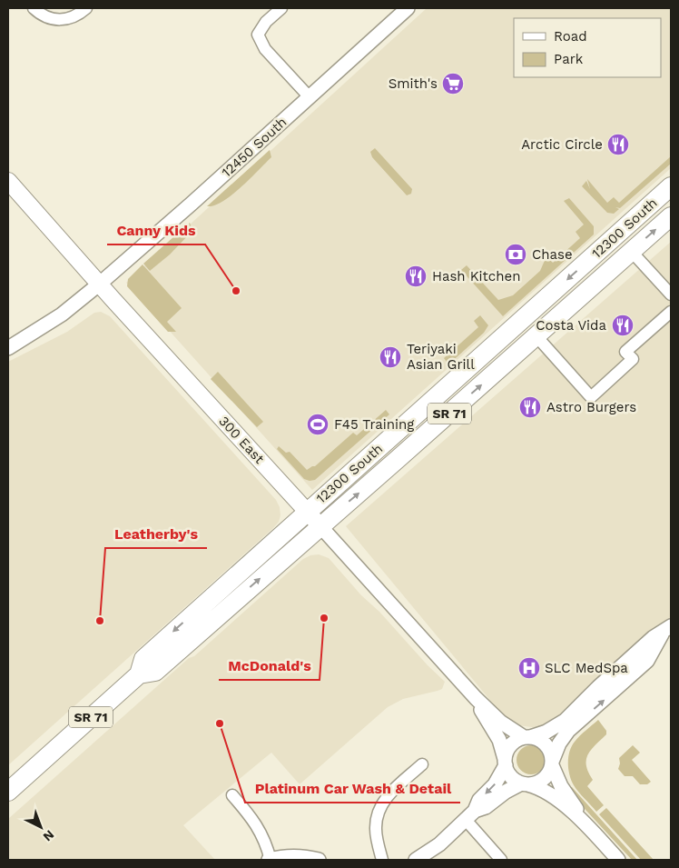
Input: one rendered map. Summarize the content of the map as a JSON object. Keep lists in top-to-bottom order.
{
  "streets": {
    "main road": ["12300 South", "SR 71", "300 East"],
    "street": ["12450 South"]
  },
  "crossings": [
    ["12450 South", "300 East"],
    ["12300 South", "300 East"]
  ],
  "places": {
    "supermarket": ["Smith's"],
    "restaurant": [
      "Arctic Circle",
      "Hash Kitchen",
      "Costa Vida",
      "Teriyaki Asian Grill",
      "Astro Burgers"
    ],
    "bank": ["Chase"],
    "other": [
      "Canny Kids",
      "McDonald's",
      "Leatherby's",
      "Platinum Car Wash & Detail"
    ],
    "sports": ["F45 Training"],
    "hospital": ["SLC MedSpa"]
  },
  "legend": ["Road", "Park"],
  "north": "bottom right"
}
